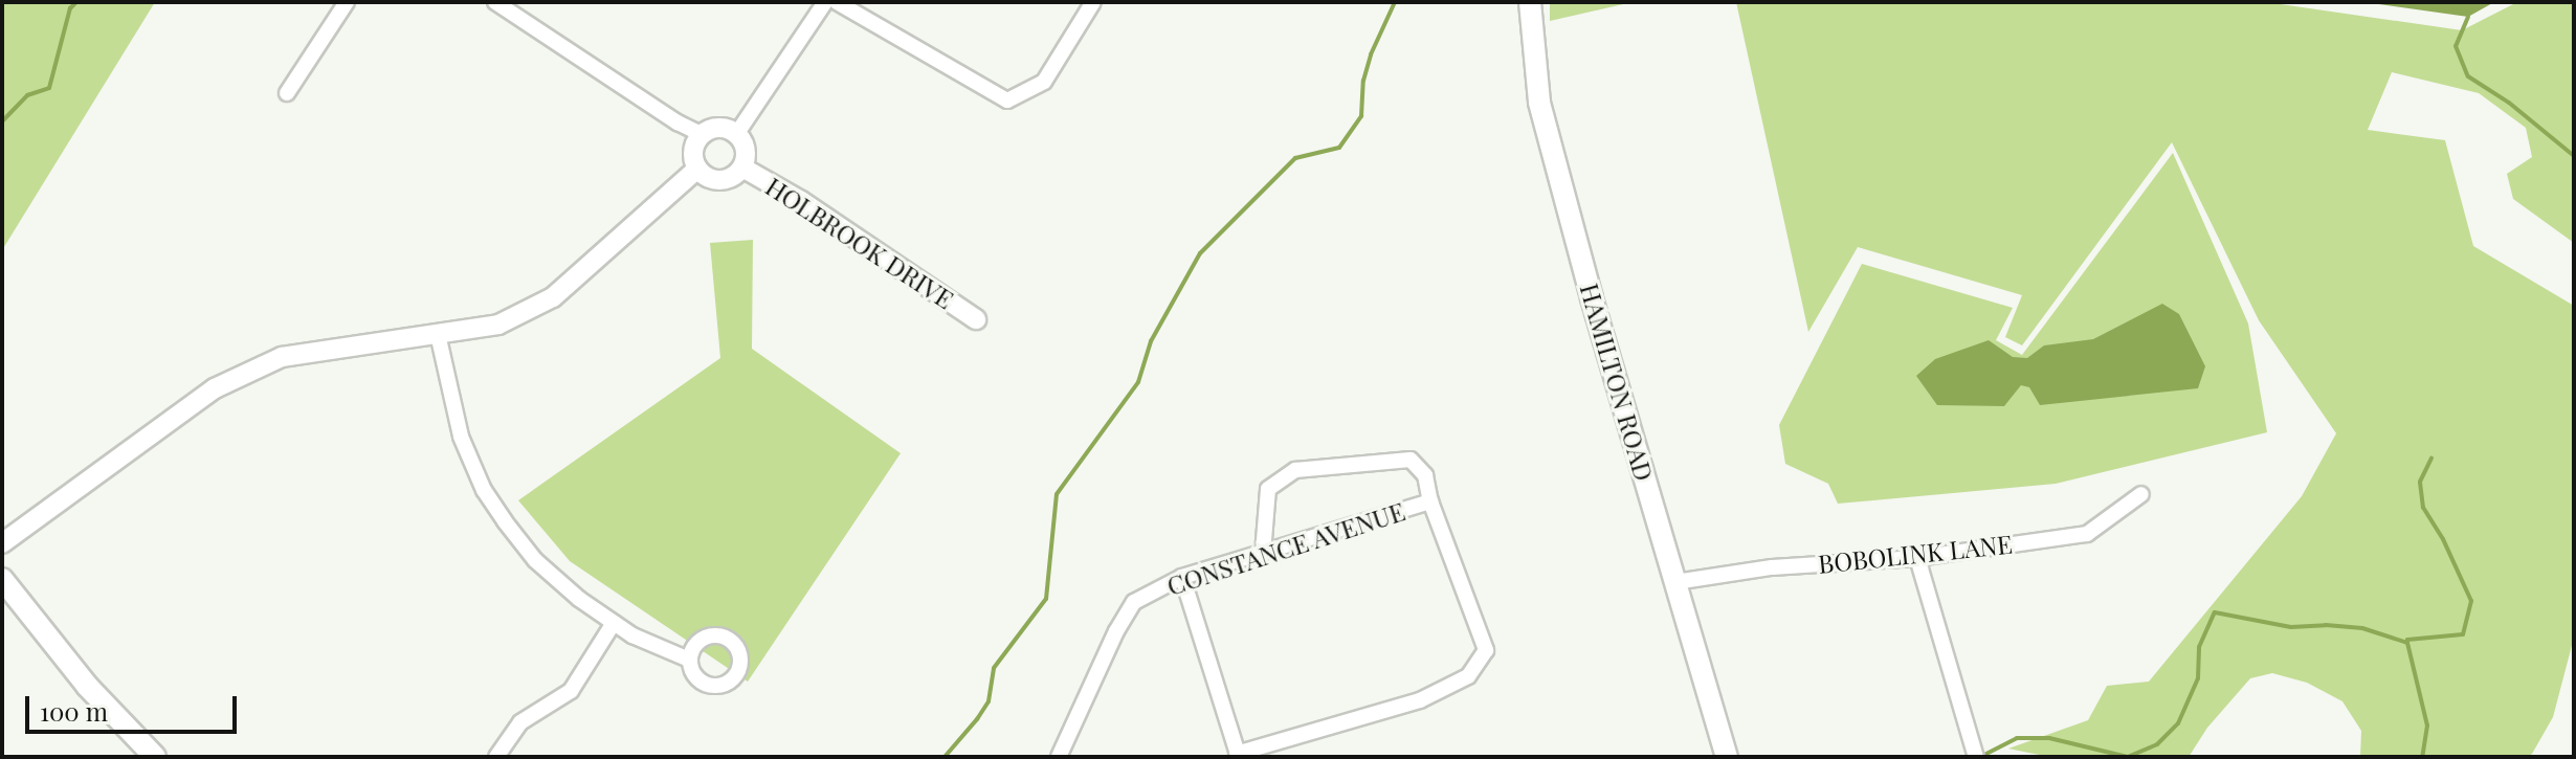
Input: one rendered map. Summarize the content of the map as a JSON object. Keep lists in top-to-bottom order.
{
  "streets": {
    "main road": ["HAMILTON ROAD"],
    "street": ["HOLBROOK DRIVE", "CONSTANCE AVENUE", "BOBOLINK LANE"]
  },
  "crossings": [
    ["HAMILTON ROAD", "BOBOLINK LANE"]
  ],
  "scale_bar": "100 m"
}
